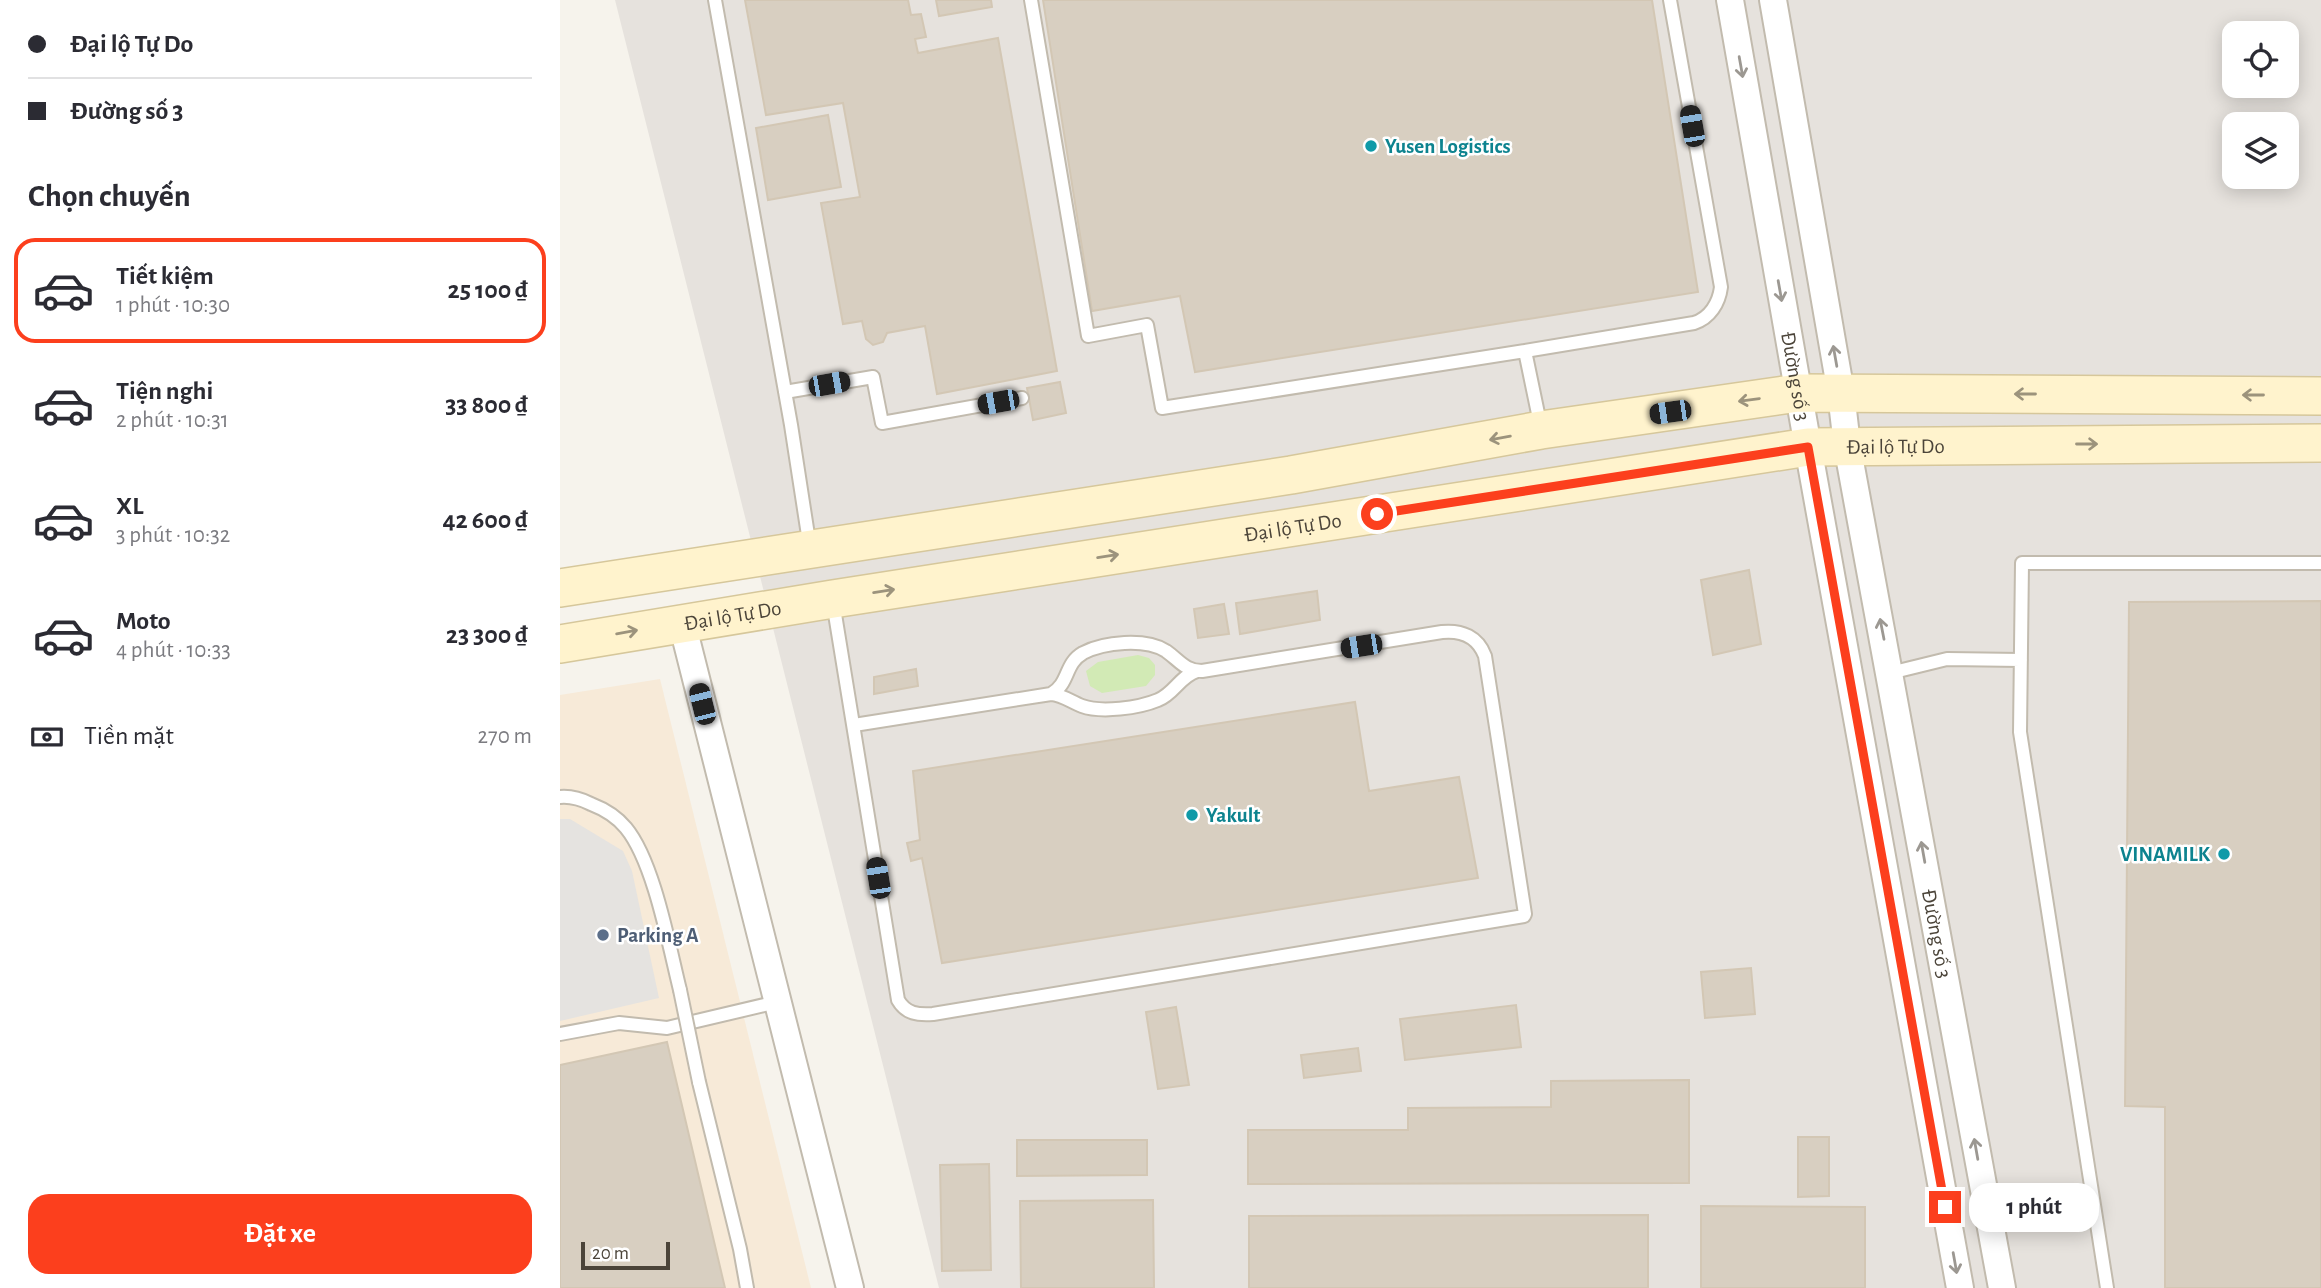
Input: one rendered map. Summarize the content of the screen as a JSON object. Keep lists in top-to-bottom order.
{
  "streets": {
    "street": ["Đường số 3", "Đại lộ Tự Do"]
  },
  "crossings": [
    ["Đường số 3", "Đại lộ Tự Do"]
  ],
  "places": [
    "Yusen Logistics",
    "Yakult",
    "VINAMILK",
    "Parking A"
  ],
  "scale_bar": "20 m",
  "page": {
    "banner": ["Đại lộ Tự Do", "Đường số 3"],
    "heading": "Chọn chuyến",
    "list": [
      {
        "name": "Tiết kiệm",
        "note": "1 phút · 10:30",
        "value": "25 100 ₫"
      },
      {
        "name": "Tiện nghi",
        "note": "2 phút · 10:31",
        "value": "33 800 ₫"
      },
      {
        "name": "XL",
        "note": "3 phút · 10:32",
        "value": "42 600 ₫"
      },
      {
        "name": "Moto",
        "note": "4 phút · 10:33",
        "value": "23 300 ₫"
      }
    ],
    "pay": ["Tiền mặt", "270 m"],
    "buttons": "Đặt xe",
    "bubble": "1 phút",
    "scale": "20 m"
  }
}
